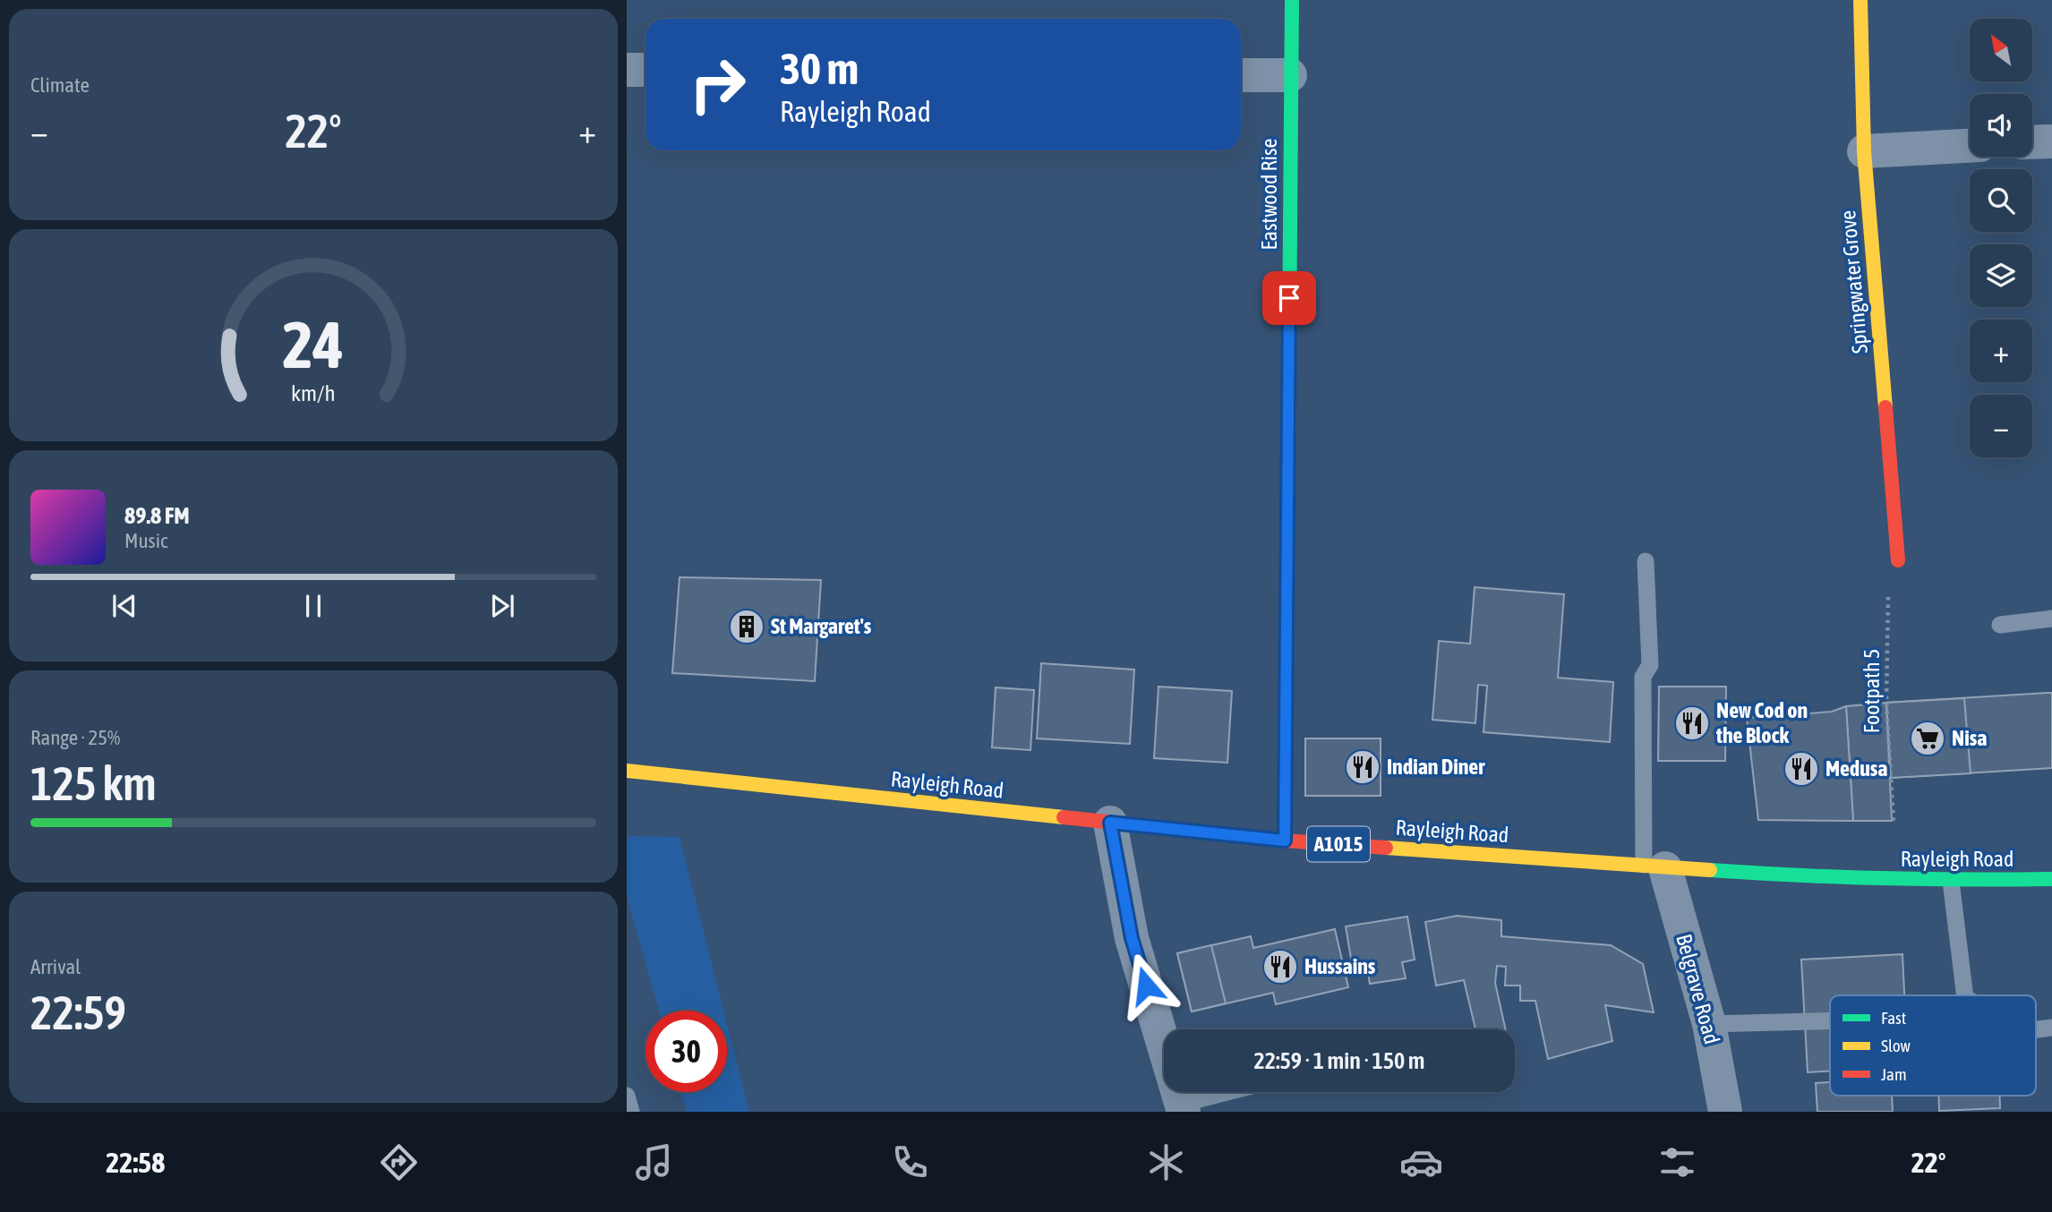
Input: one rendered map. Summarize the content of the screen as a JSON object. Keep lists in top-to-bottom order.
{
  "streets": {
    "main road": [
      "Eastwood Rise",
      "Springwater Grove",
      "Rayleigh Road",
      "A1015"
    ],
    "street": ["Belgrave Road"],
    "path": ["Footpath 5"]
  },
  "crossings": [
    ["Eastwood Rise", "Rayleigh Road"],
    ["Springwater Grove", "Footpath 5"],
    ["Rayleigh Road", "Belgrave Road"]
  ],
  "places": {
    "building": ["St Margaret's"],
    "restaurant": [
      "New Cod on the Block",
      "Indian Diner",
      "Medusa",
      "Hussains"
    ],
    "supermarket": ["Nisa"]
  },
  "legend": ["Fast", "Slow", "Jam"],
  "north": "top left",
  "page": {
    "tile": [
      "Climate",
      ["Range · 25%", "125 km"],
      ["Arrival", "22:59"]
    ],
    "map_buttons": ["+", "−"],
    "turn": ["30 m", "Rayleigh Road"],
    "heat": ["−", "22°", "+"],
    "song": ["89.8 FM", "Music"],
    "limit": "30",
    "trip": "22:59 · 1 min · 150 m",
    "tabs": ["22:58", "22°"],
    "gauge": ["24", "km/h"]
  }
}
